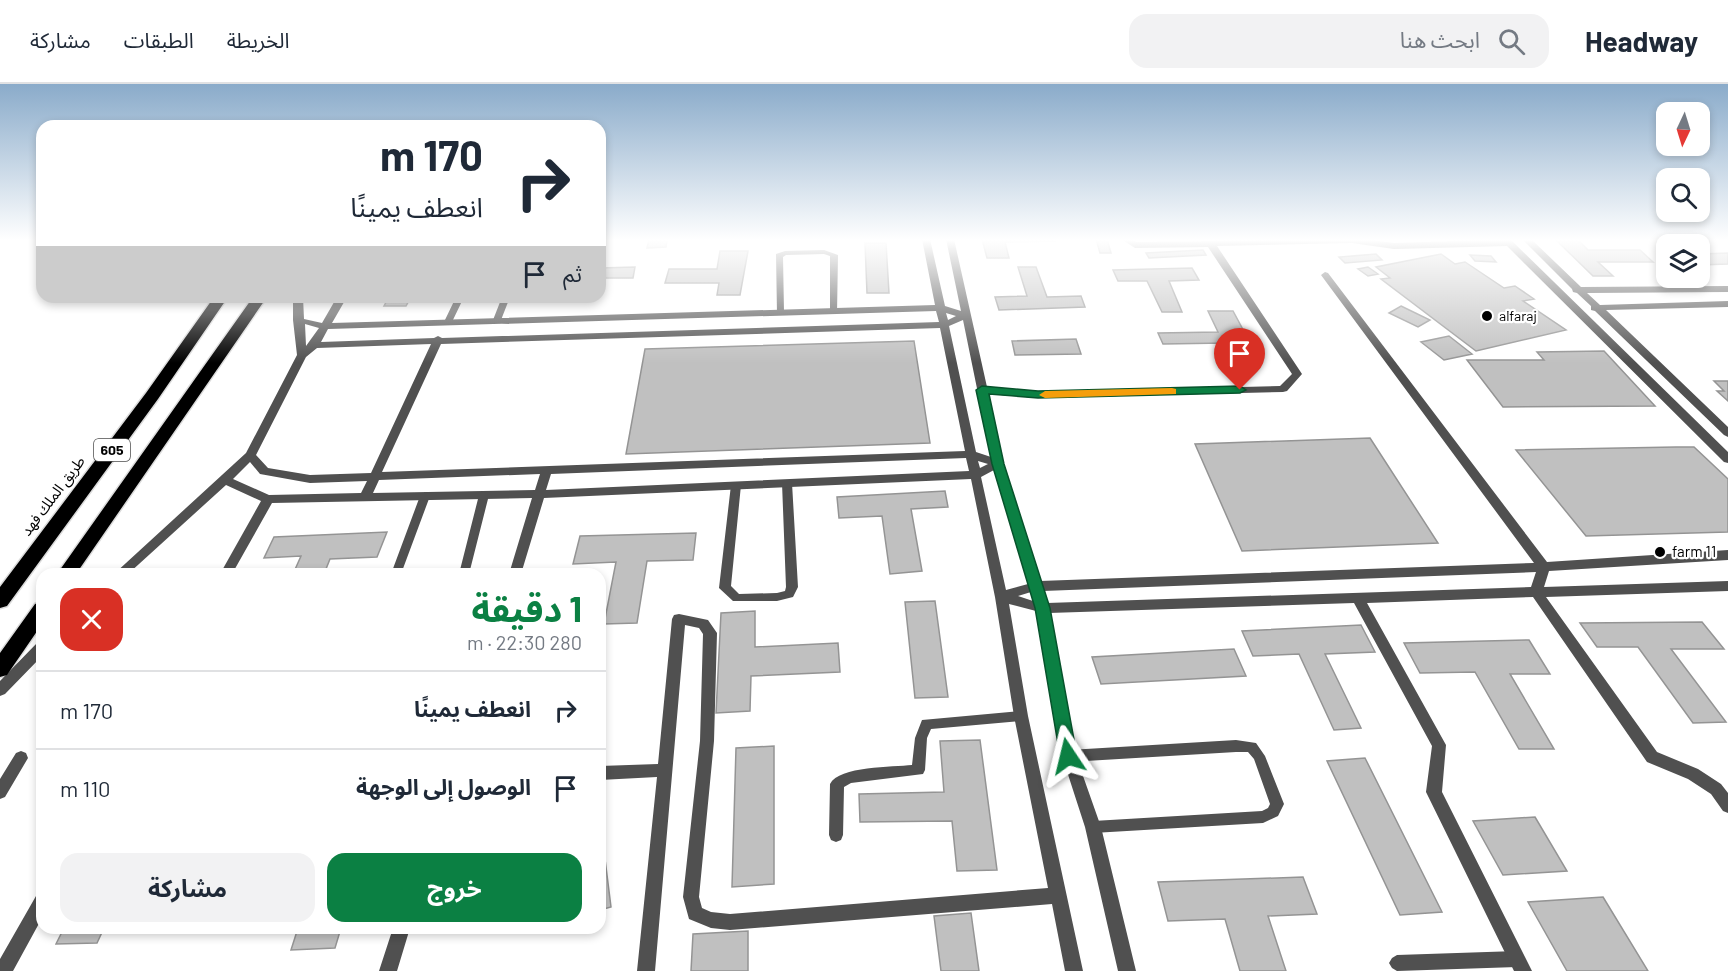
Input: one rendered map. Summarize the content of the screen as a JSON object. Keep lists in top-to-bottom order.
{
  "streets": {
    "highway": ["605", "طريق الملك فهد"]
  },
  "places": ["alfaraj", "farm 11"],
  "north": "bottom",
  "page": {
    "header": "Headway",
    "search": "ابحث هنا",
    "nav": ["الخريطة", "الطبقات", "مشاركة"],
    "turn": ["170 m", "انعطف يمينًا"],
    "then": "ثم",
    "heading": ["1 دقيقة", "280 m · 22:30"],
    "list": [
      {
        "name": "انعطف يمينًا",
        "value": "170 m"
      },
      {
        "name": "الوصول إلى الوجهة",
        "value": "110 m"
      }
    ],
    "buttons": ["خروج", "مشاركة"]
  }
}
